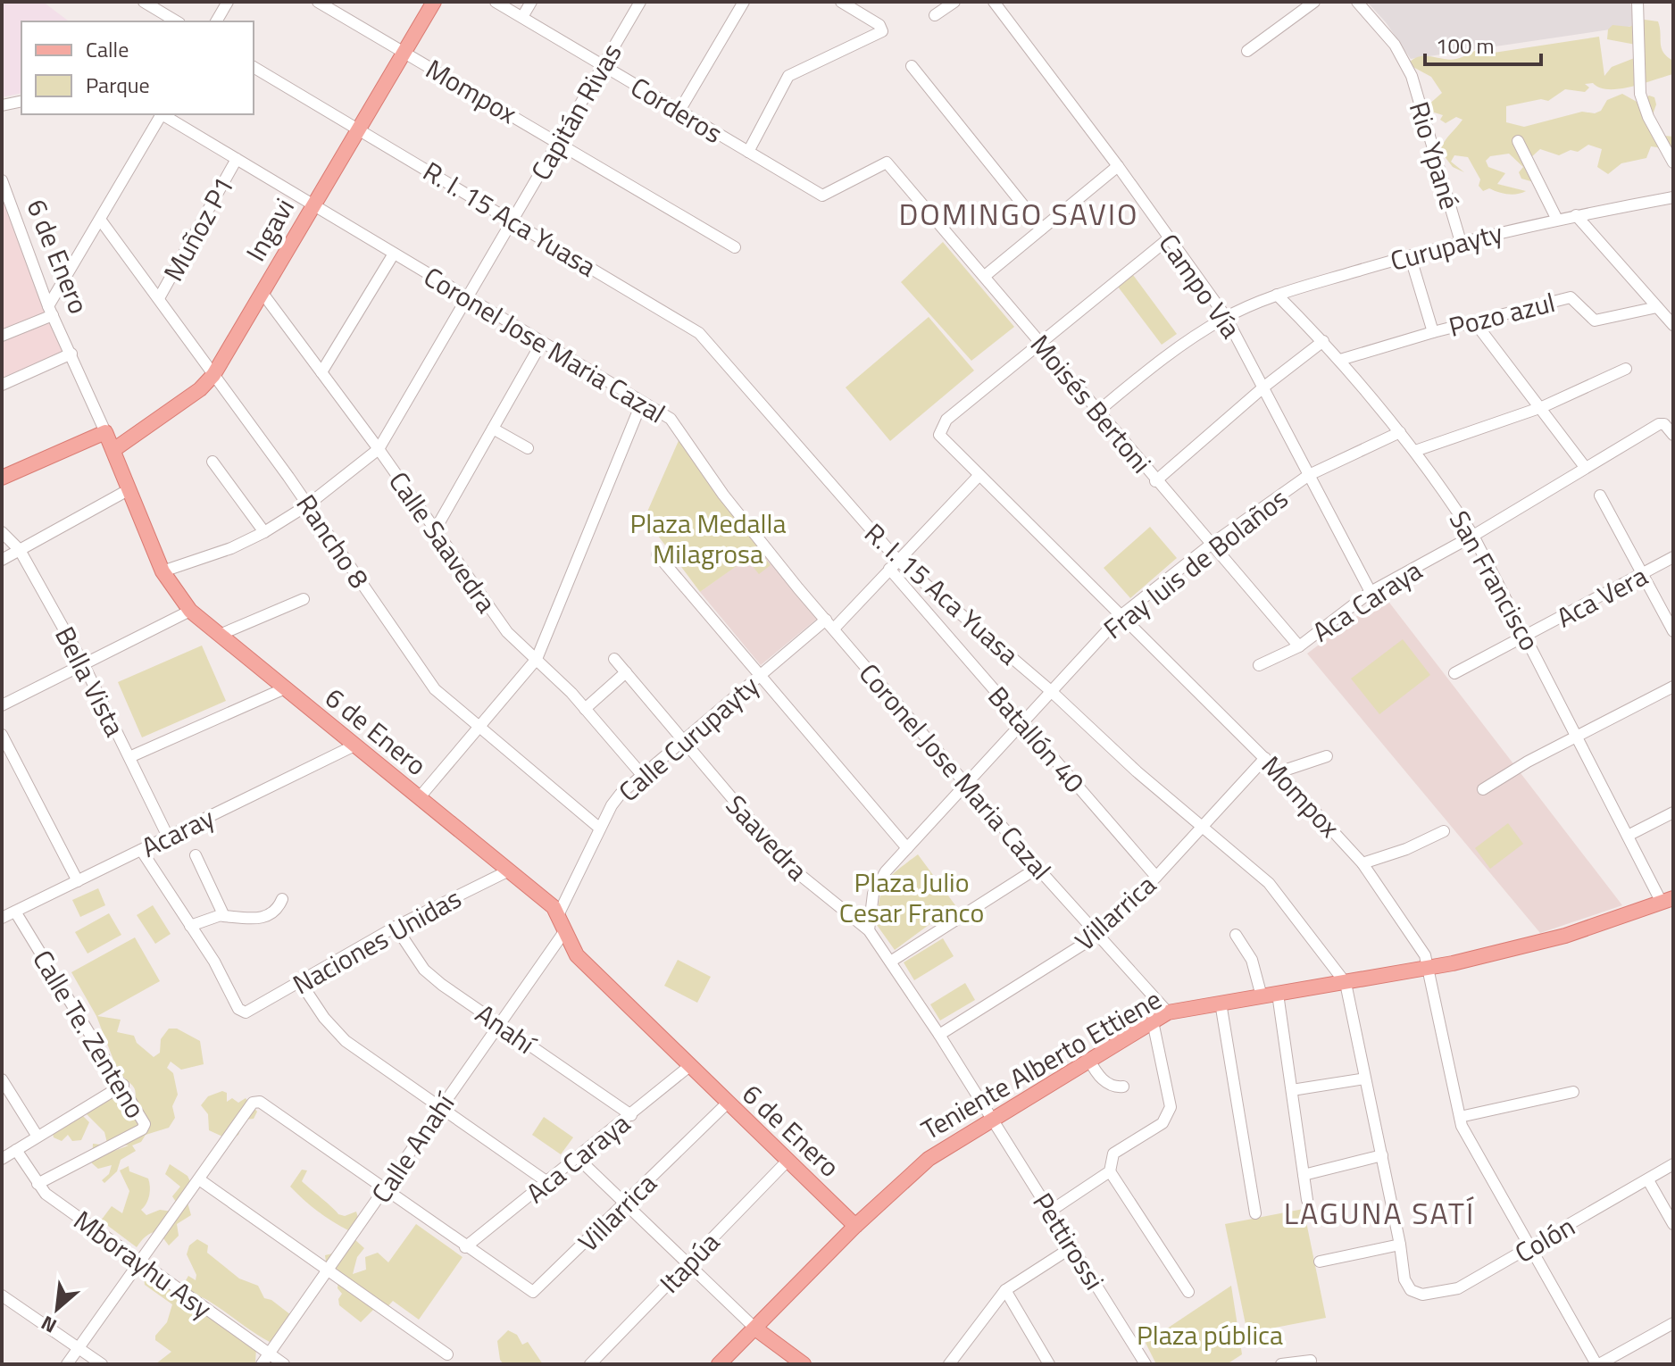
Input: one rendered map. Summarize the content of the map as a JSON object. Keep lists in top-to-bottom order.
{
  "streets": {
    "main road": ["Ingavi", "6 de Enero", "Teniente Alberto Ettiene"],
    "street": [
      "Mompox",
      "Corderos",
      "Capitán Rivas",
      "Rio Ypané",
      "R. I. 15 Aca Yuasa",
      "Muñoz P1",
      "Curupayty",
      "Campo Vía",
      "Pozo azul",
      "Coronel Jose Maria Cazal",
      "Moisés Bertoni",
      "Rancho 8",
      "Calle Saavedra",
      "Fray luis de Bolaños",
      "San Francisco",
      "Aca Vera",
      "Aca Caraya",
      "Bella Vista",
      "Calle Curupayty",
      "Batallón 40",
      "Acaray",
      "Saavedra",
      "Villarrica",
      "Naciones Unidas",
      "Anahí",
      "Calle Te. Zenteno",
      "Calle Anahí",
      "Colón",
      "Pettirossi",
      "Itapúa",
      "Mborayhu Asy"
    ]
  },
  "crossings": [
    ["Mompox", "Capitán Rivas"],
    ["Mompox", "Ingavi"],
    ["Mompox", "Moisés Bertoni"],
    ["Mompox", "Fray luis de Bolaños"],
    ["Mompox", "Calle Curupayty"],
    ["Mompox", "Villarrica"],
    ["Mompox", "Teniente Alberto Ettiene"],
    ["Mompox", "Colón"],
    ["Corderos", "Capitán Rivas"],
    ["Corderos", "Moisés Bertoni"],
    ["Capitán Rivas", "R. I. 15 Aca Yuasa"],
    ["Capitán Rivas", "6 de Enero"],
    ["Capitán Rivas", "Coronel Jose Maria Cazal"],
    ["Capitán Rivas", "Rancho 8"],
    ["Capitán Rivas", "Calle Saavedra"],
    ["Rio Ypané", "Curupayty"],
    ["R. I. 15 Aca Yuasa", "Ingavi"],
    ["R. I. 15 Aca Yuasa", "Fray luis de Bolaños"],
    ["R. I. 15 Aca Yuasa", "Calle Curupayty"],
    ["R. I. 15 Aca Yuasa", "Villarrica"],
    ["R. I. 15 Aca Yuasa", "Teniente Alberto Ettiene"],
    ["R. I. 15 Aca Yuasa", "Colón"],
    ["Muñoz P1", "Coronel Jose Maria Cazal"],
    ["Muñoz P1", "Rancho 8"],
    ["Ingavi", "6 de Enero"],
    ["Ingavi", "Coronel Jose Maria Cazal"],
    ["Ingavi", "Rancho 8"],
    ["Ingavi", "Calle Saavedra"],
    ["Curupayty", "Campo Vía"],
    ["Curupayty", "Moisés Bertoni"],
    ["Curupayty", "San Francisco"],
    ["6 de Enero", "Aca Caraya"],
    ["6 de Enero", "Calle Curupayty"],
    ["6 de Enero", "Acaray"],
    ["6 de Enero", "Villarrica"],
    ["6 de Enero", "Naciones Unidas"],
    ["6 de Enero", "Teniente Alberto Ettiene"],
    ["6 de Enero", "Calle Anahí"],
    ["6 de Enero", "Itapúa"],
    ["Campo Vía", "Fray luis de Bolaños"],
    ["Campo Vía", "Aca Caraya"],
    ["Pozo azul", "San Francisco"],
    ["Coronel Jose Maria Cazal", "Fray luis de Bolaños"],
    ["Coronel Jose Maria Cazal", "Calle Curupayty"],
    ["Coronel Jose Maria Cazal", "Villarrica"],
    ["Coronel Jose Maria Cazal", "Teniente Alberto Ettiene"],
    ["Moisés Bertoni", "Fray luis de Bolaños"],
    ["Moisés Bertoni", "Aca Caraya"],
    ["Rancho 8", "Calle Curupayty"],
    ["Calle Saavedra", "Calle Curupayty"],
    ["Fray luis de Bolaños", "San Francisco"],
    ["Fray luis de Bolaños", "Batallón 40"],
    ["Fray luis de Bolaños", "Saavedra"],
    ["San Francisco", "Aca Vera"],
    ["San Francisco", "Aca Caraya"],
    ["San Francisco", "Teniente Alberto Ettiene"],
    ["Aca Caraya", "Villarrica"],
    ["Aca Caraya", "Anahí"],
    ["Bella Vista", "Acaray"],
    ["Calle Curupayty", "Batallón 40"],
    ["Calle Curupayty", "Saavedra"],
    ["Batallón 40", "Villarrica"],
    ["Acaray", "Calle Te. Zenteno"],
    ["Saavedra", "Villarrica"],
    ["Saavedra", "Teniente Alberto Ettiene"],
    ["Saavedra", "Pettirossi"],
    ["Naciones Unidas", "Anahí"],
    ["Anahí", "Calle Anahí"],
    ["Calle Te. Zenteno", "Mborayhu Asy"],
    ["Teniente Alberto Ettiene", "Pettirossi"],
    ["Calle Anahí", "Mborayhu Asy"]
  ],
  "districts": ["DOMINGO SAVIO", "LAGUNA SATÍ"],
  "parks": ["Plaza Medalla Milagrosa", "Plaza Julio Cesar Franco", "Plaza pública"],
  "legend": ["Calle", "Parque"],
  "scale_bar": "100 m",
  "north": "bottom left"
}
